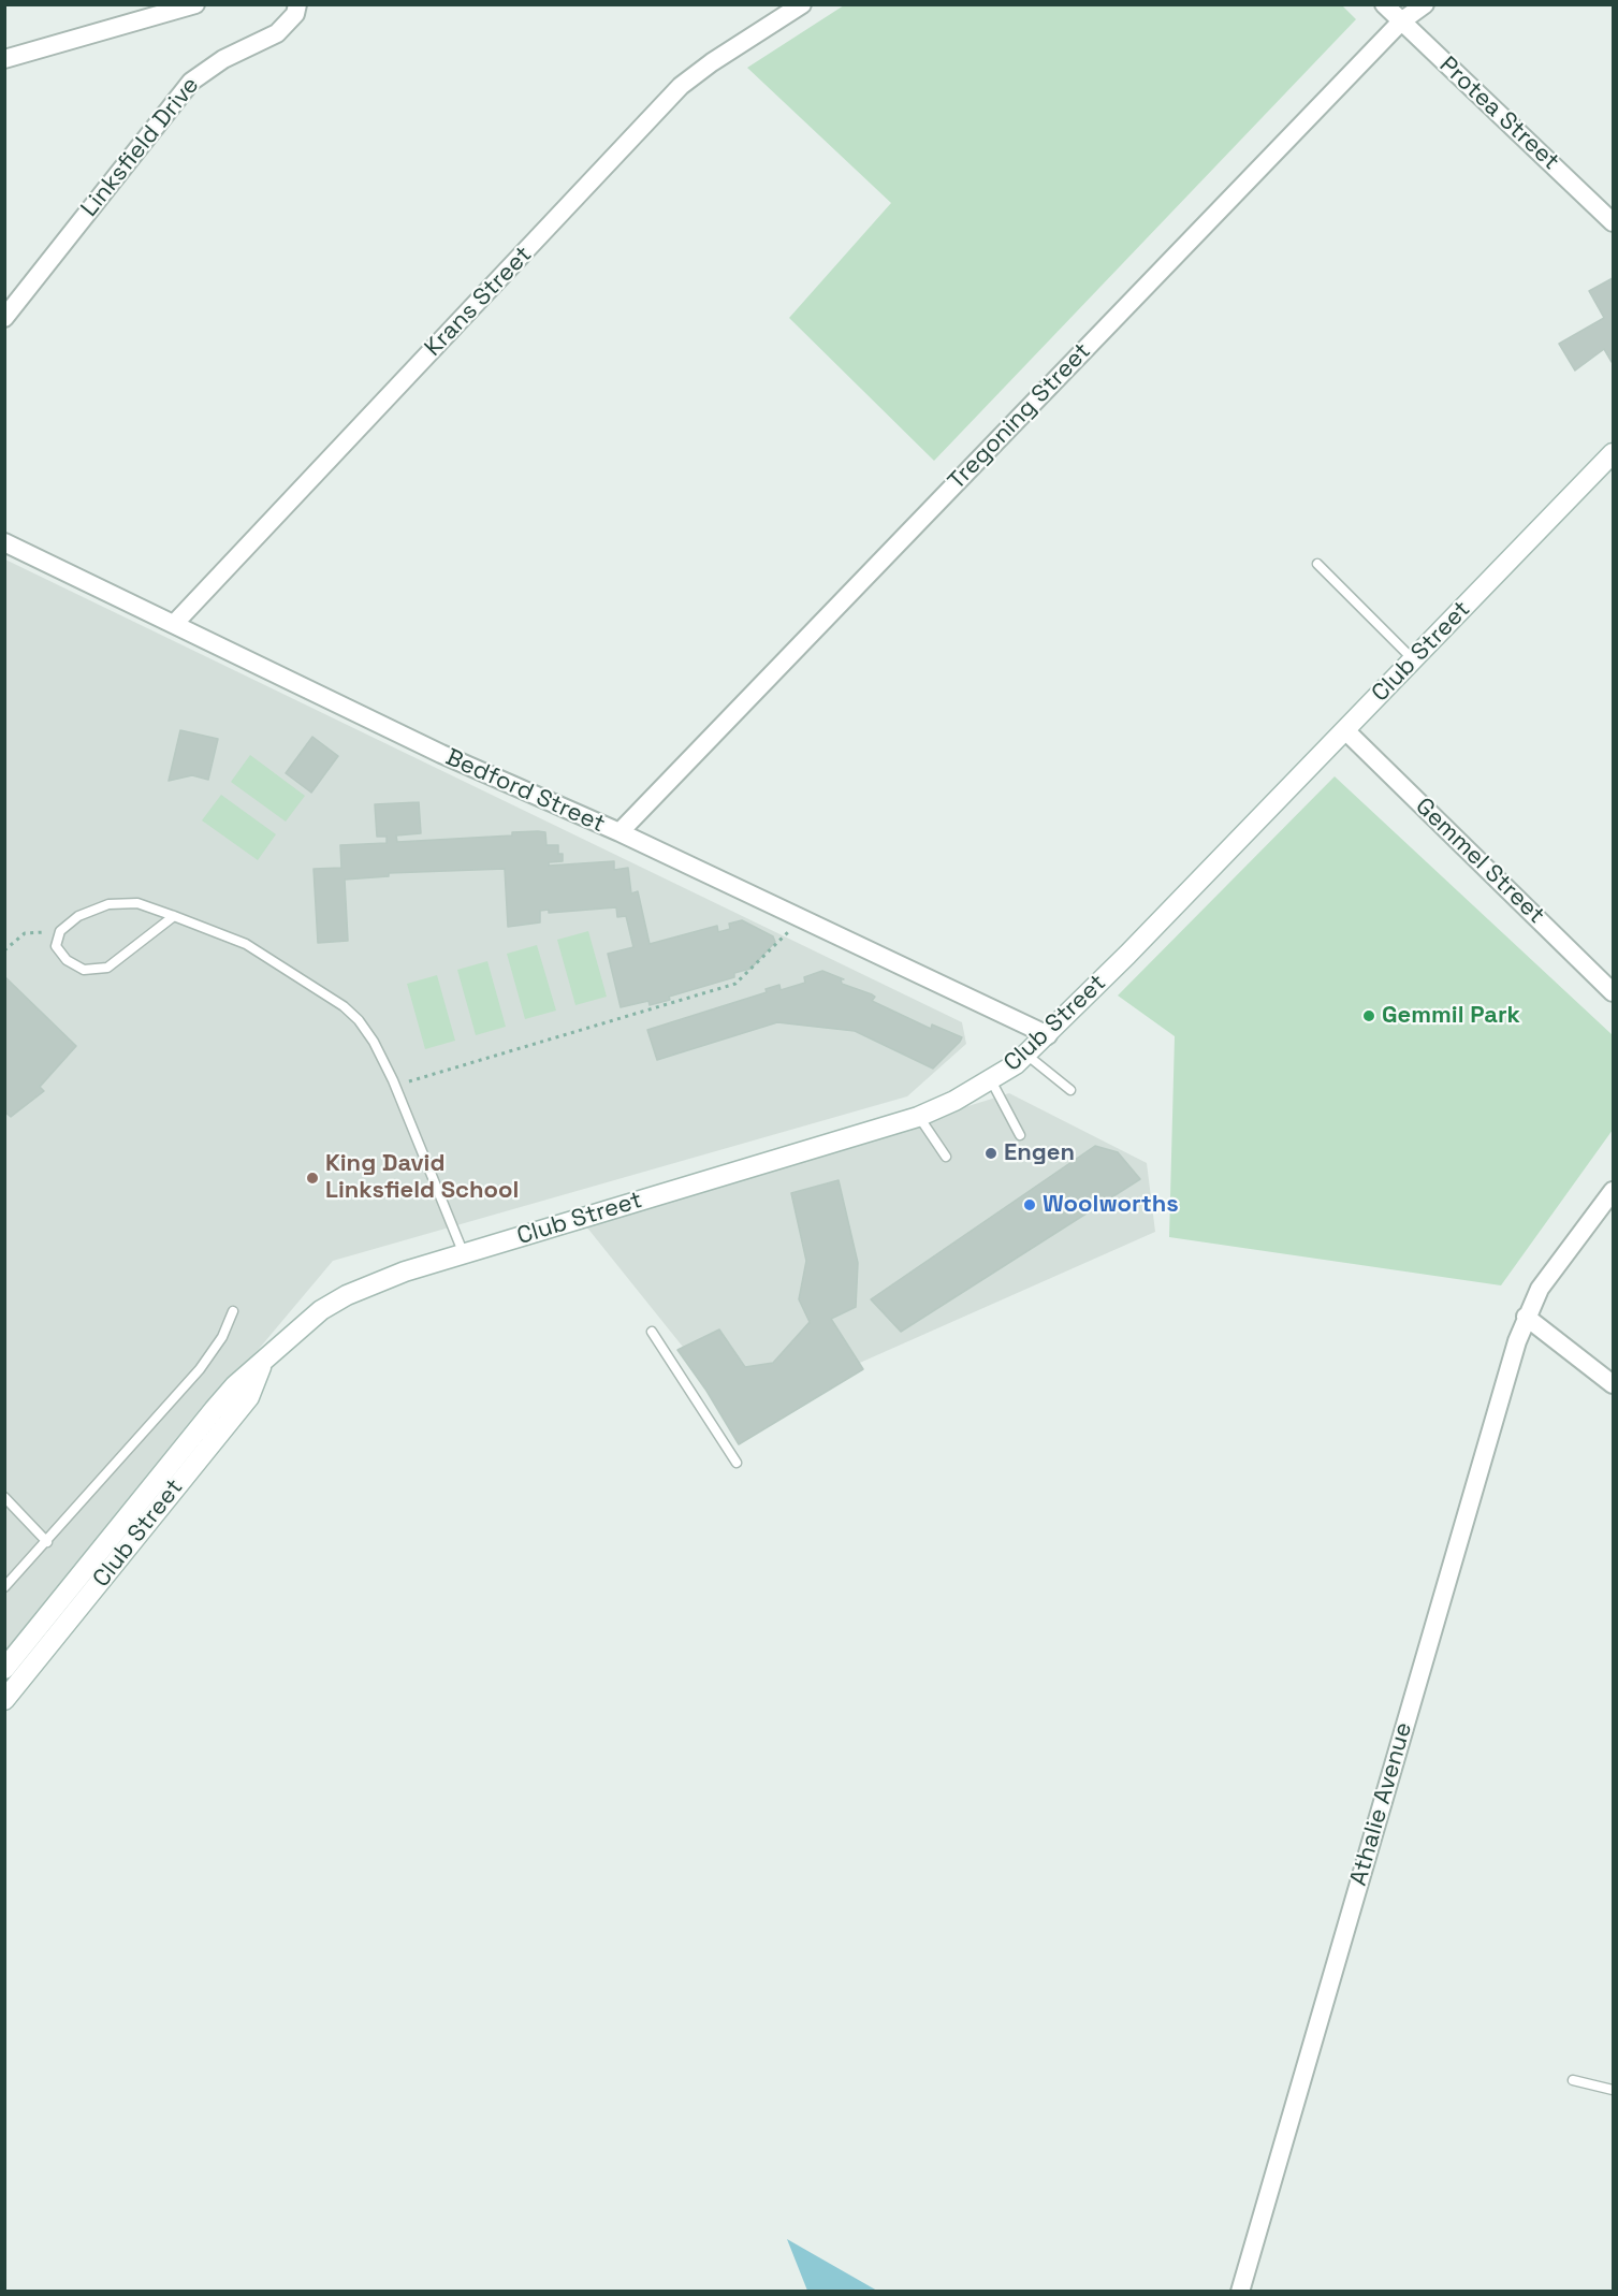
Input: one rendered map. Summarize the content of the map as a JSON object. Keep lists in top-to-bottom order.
{
  "streets": {
    "main road": ["Club Street"],
    "street": [
      "Protea Street",
      "Linksfield Drive",
      "Krans Street",
      "Tregoning Street",
      "Bedford Street",
      "Gemmel Street",
      "Athalie Avenue"
    ]
  },
  "crossings": [
    ["Protea Street", "Tregoning Street"],
    ["Krans Street", "Bedford Street"],
    ["Tregoning Street", "Bedford Street"],
    ["Club Street", "Bedford Street"],
    ["Club Street", "Gemmel Street"]
  ],
  "places": [
    "Gemmil Park",
    "Engen",
    "King David Linksfield School",
    "Woolworths"
  ]
}
